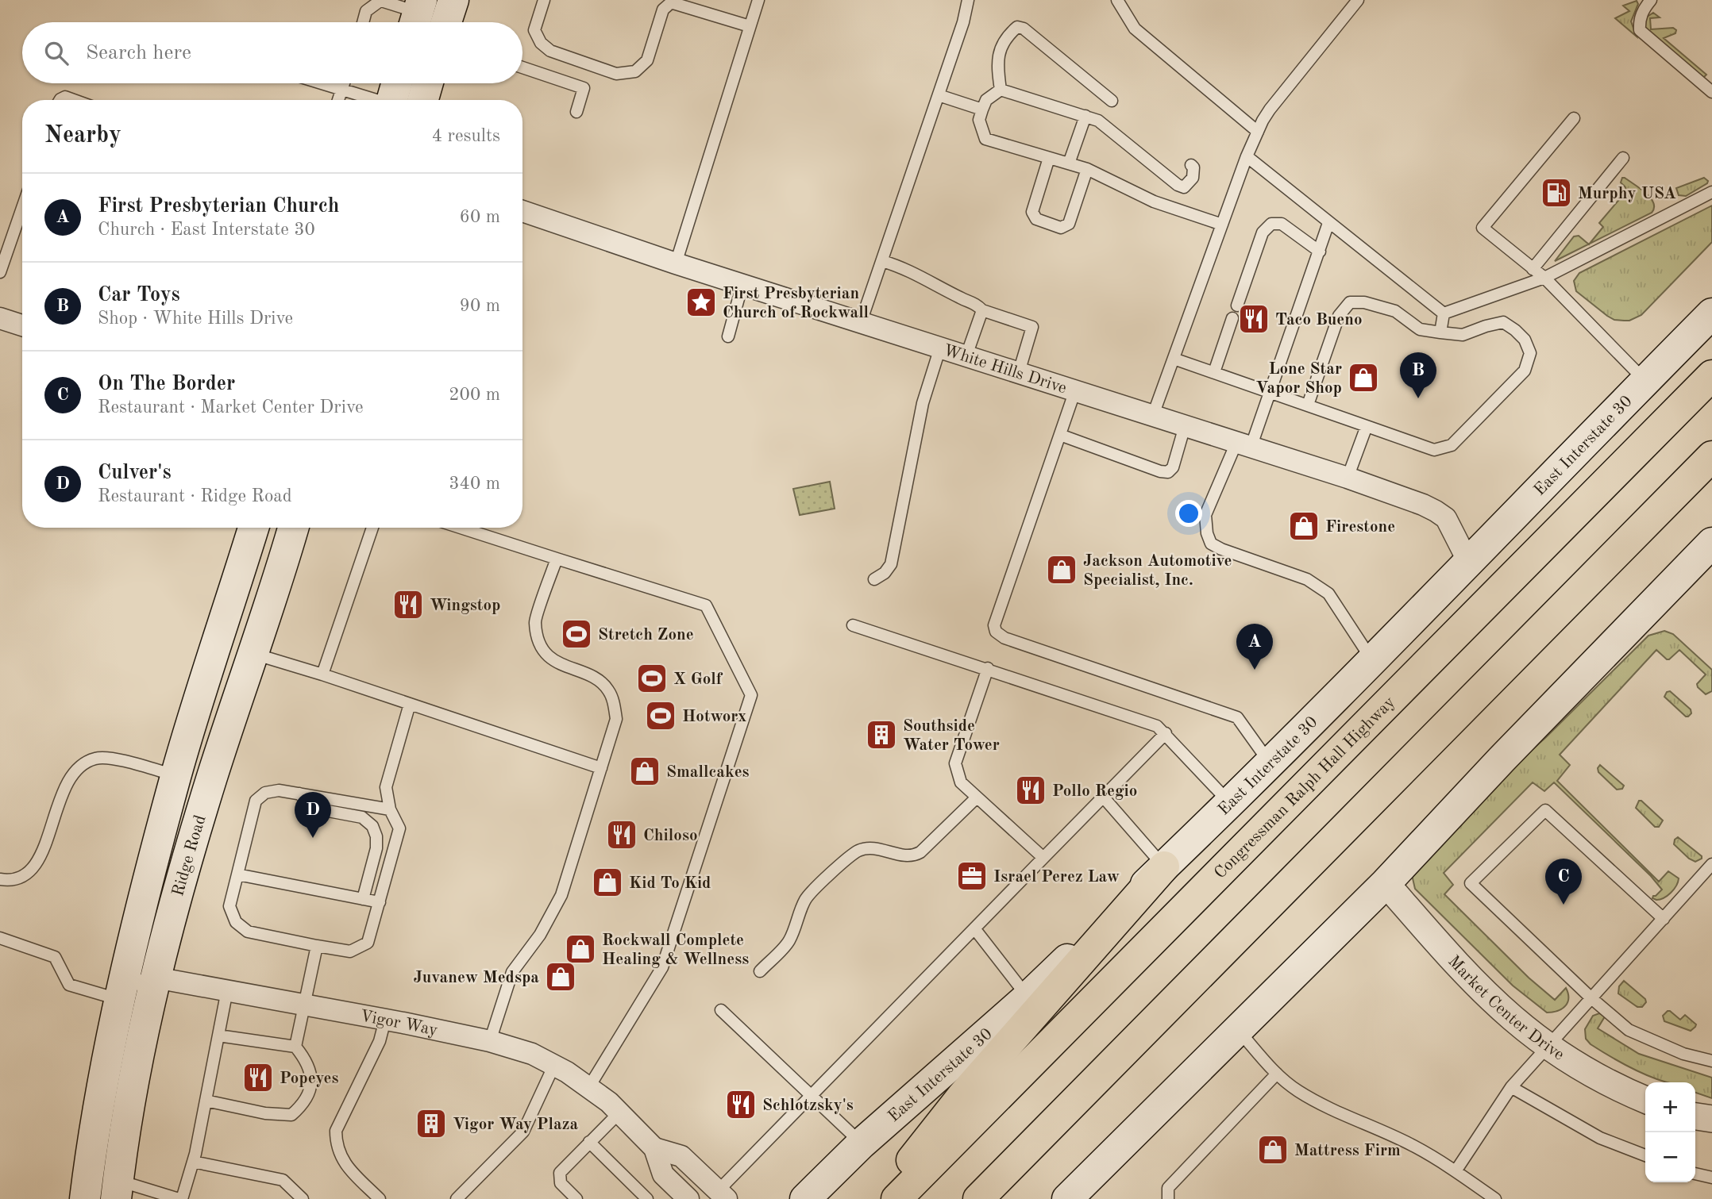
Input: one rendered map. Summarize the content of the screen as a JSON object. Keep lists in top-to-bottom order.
{
  "streets": {
    "highway": ["Congressman Ralph Hall Highway"],
    "main road": ["East Interstate 30", "Ridge Road"],
    "street": ["White Hills Drive", "Market Center Drive", "Vigor Way"]
  },
  "crossings": [
    ["White Hills Drive", "East Interstate 30"],
    ["Ridge Road", "Vigor Way"]
  ],
  "places": {
    "fuel station": ["Murphy USA"],
    "place": ["First Presbyterian Church of Rockwall"],
    "restaurant": [
      "Taco Bueno",
      "Wingstop",
      "Pollo Regio",
      "Chiloso",
      "Popeyes",
      "Schlotzsky's"
    ],
    "shop": [
      "Lone Star Vapor Shop",
      "Firestone",
      "Jackson Automotive Specialist, Inc.",
      "Smallcakes",
      "Kid To Kid",
      "Rockwall Complete Healing & Wellness",
      "Juvanew Medspa",
      "Mattress Firm"
    ],
    "sports": ["Stretch Zone", "X Golf", "Hotworx"],
    "building": ["Southside Water Tower", "Vigor Way Plaza"],
    "office": ["Israel Perez Law"]
  },
  "page": {
    "search": "Search here",
    "heading": ["Nearby", "4 results"],
    "list": [
      {
        "mark": "A",
        "name": "First Presbyterian Church",
        "note": "Church · East Interstate 30",
        "value": "60 m"
      },
      {
        "mark": "B",
        "name": "Car Toys",
        "note": "Shop · White Hills Drive",
        "value": "90 m"
      },
      {
        "mark": "C",
        "name": "On The Border",
        "note": "Restaurant · Market Center Drive",
        "value": "200 m"
      },
      {
        "mark": "D",
        "name": "Culver's",
        "note": "Restaurant · Ridge Road",
        "value": "340 m"
      }
    ],
    "pins": [
      "B",
      "A",
      "D",
      "C"
    ],
    "map_buttons": ["+", "−"]
  }
}
